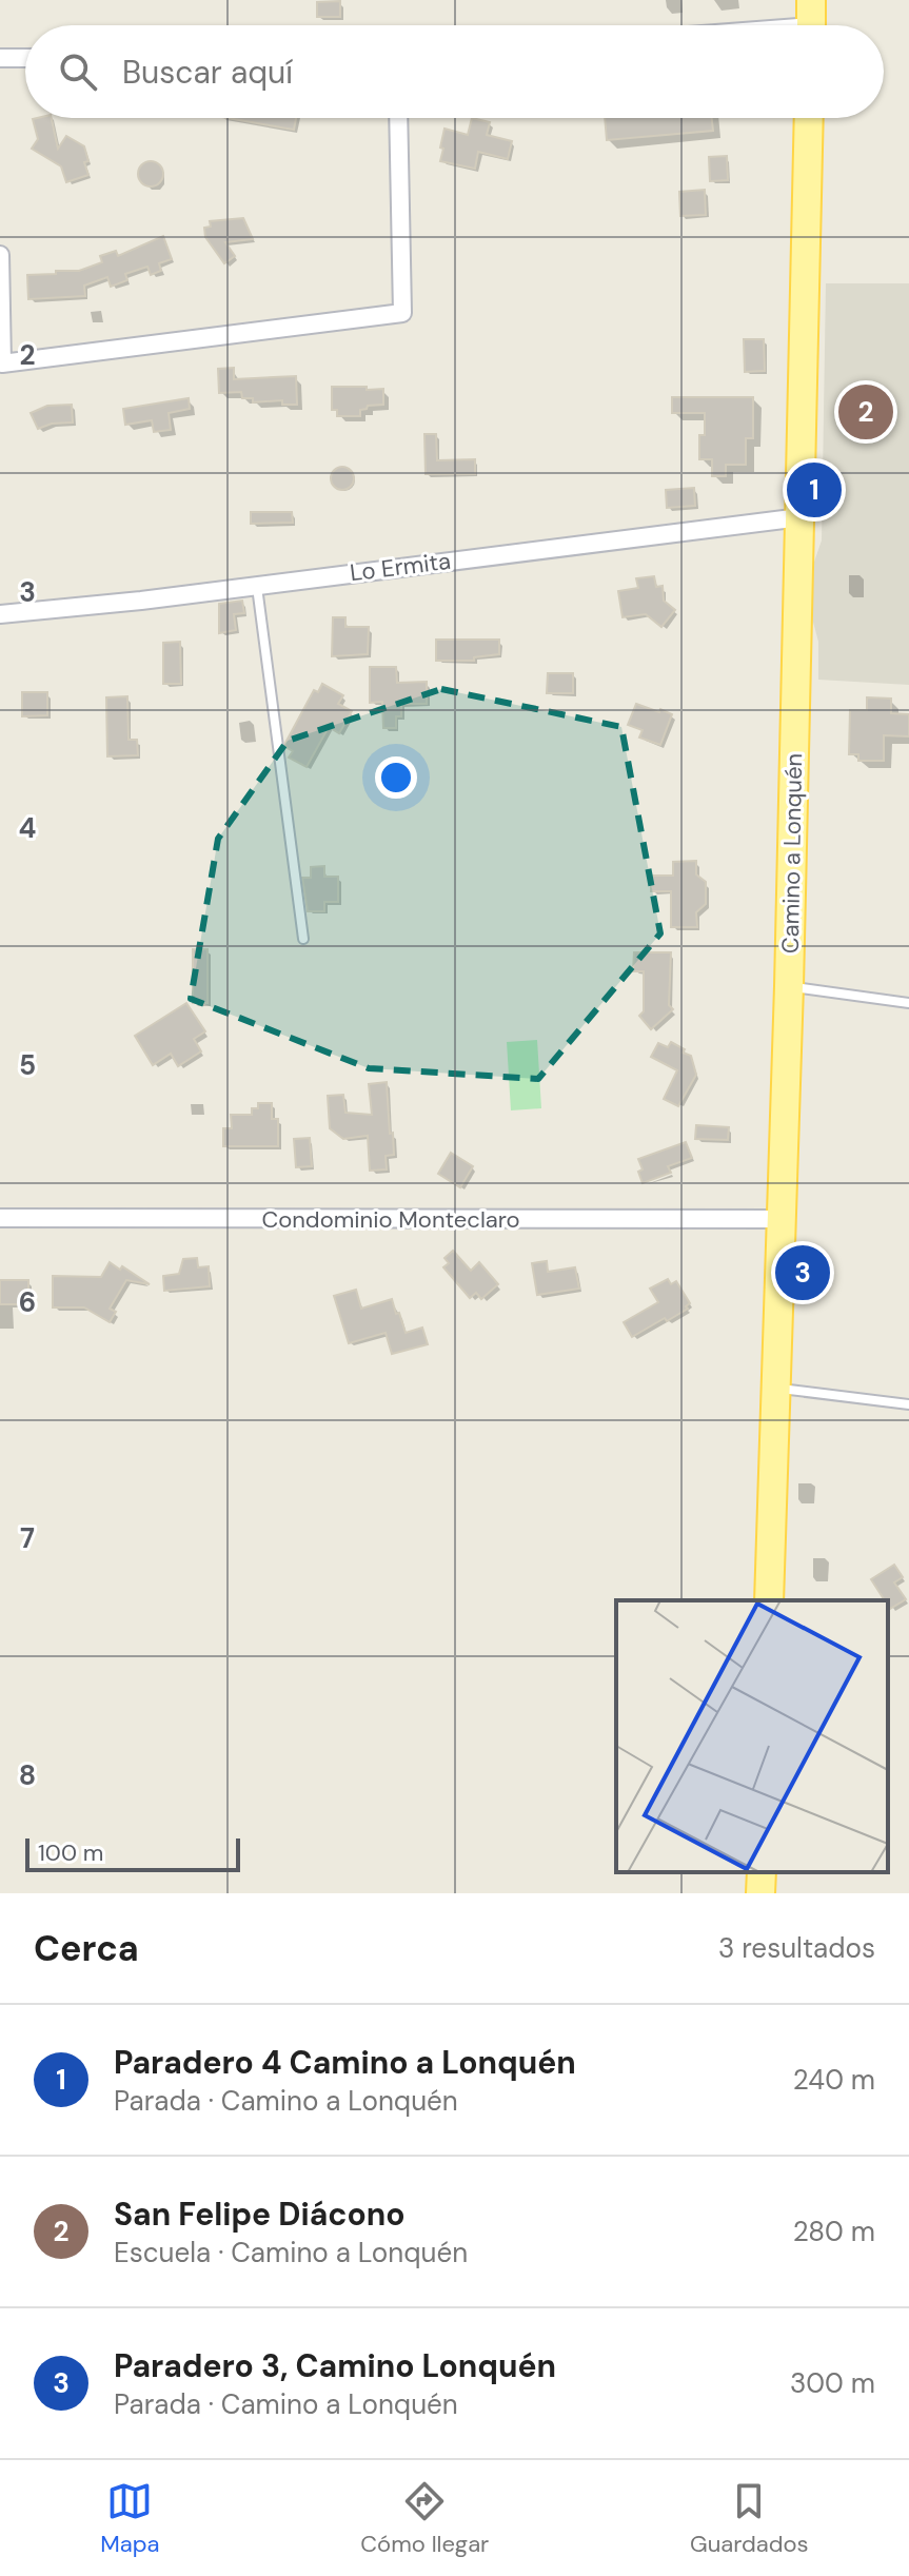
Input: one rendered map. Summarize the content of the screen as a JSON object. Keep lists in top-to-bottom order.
{
  "streets": {
    "main road": ["Camino a Lonquén"],
    "street": ["Lo Ermita", "Condominio Monteclaro"]
  },
  "crossings": [
    ["Lo Ermita", "Camino a Lonquén"],
    ["Camino a Lonquén", "Condominio Monteclaro"]
  ],
  "scale_bar": "100 m",
  "page": {
    "search": "Buscar aquí",
    "pins": ["2", "1", "3"],
    "scale": "100 m",
    "heading": ["Cerca", "3 resultados"],
    "list": [
      {
        "mark": "1",
        "name": "Paradero 4 Camino a Lonquén",
        "note": "Parada · Camino a Lonquén",
        "value": "240 m"
      },
      {
        "mark": "2",
        "name": "San Felipe Diácono",
        "note": "Escuela · Camino a Lonquén",
        "value": "280 m"
      },
      {
        "mark": "3",
        "name": "Paradero 3, Camino Lonquén",
        "note": "Parada · Camino a Lonquén",
        "value": "300 m"
      }
    ],
    "nav": ["Mapa", "Cómo llegar", "Guardados"]
  },
  "grid": {
    "rows": [
      "2",
      "3",
      "4",
      "5",
      "6",
      "7",
      "8"
    ]
  }
}
